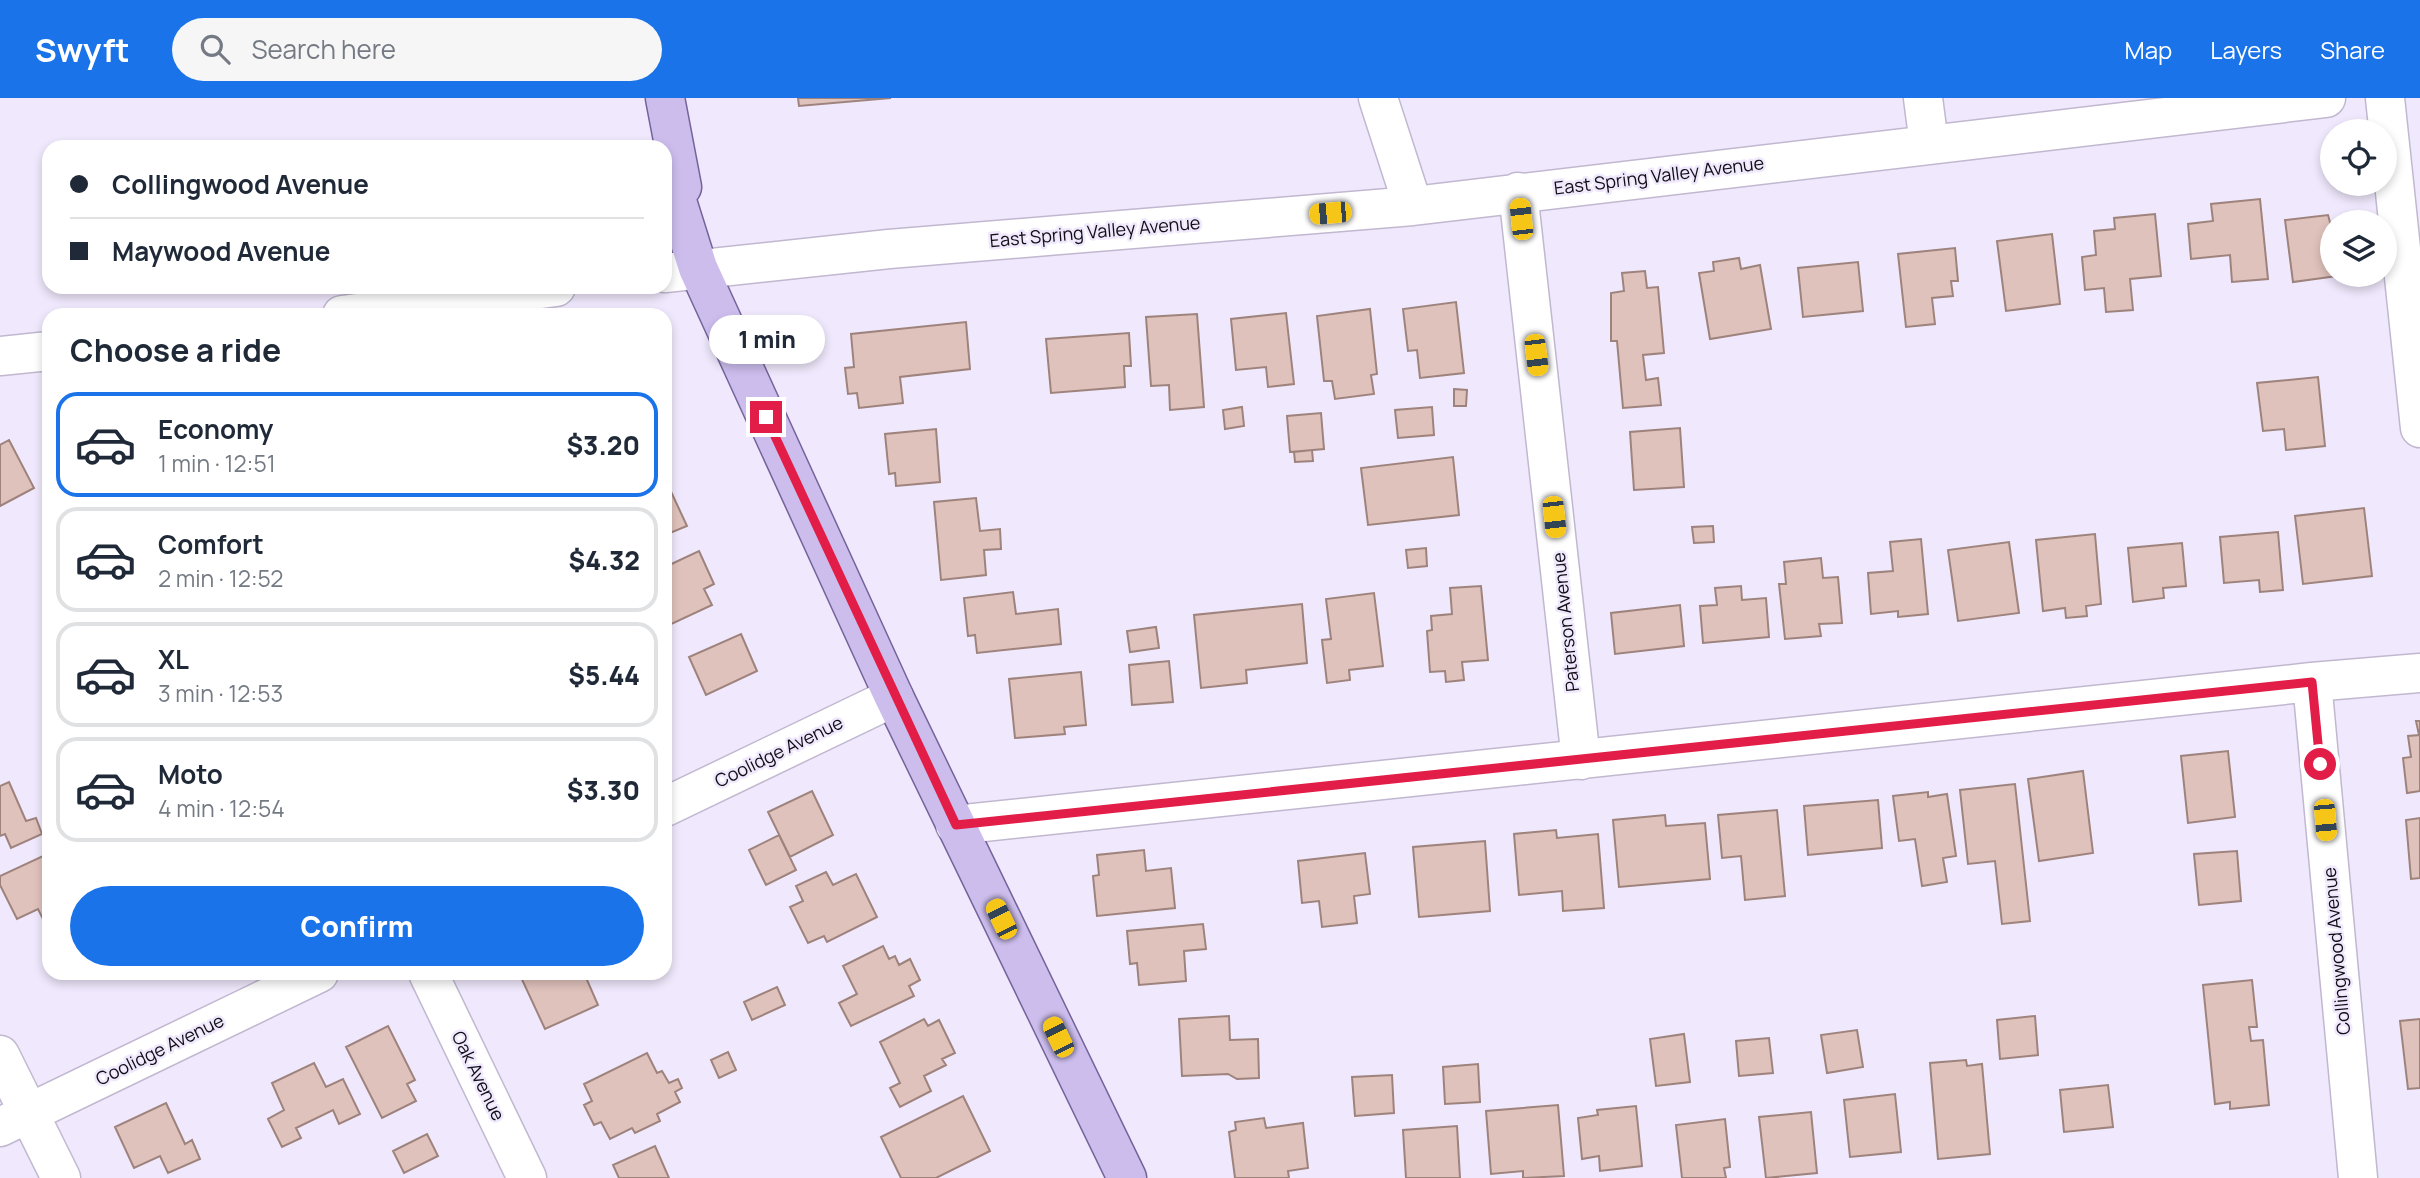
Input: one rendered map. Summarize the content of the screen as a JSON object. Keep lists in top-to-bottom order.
{
  "streets": {
    "street": [
      "East Spring Valley Avenue",
      "Paterson Avenue",
      "Coolidge Avenue",
      "Collingwood Avenue",
      "Oak Avenue"
    ]
  },
  "crossings": [
    ["East Spring Valley Avenue", "Paterson Avenue"]
  ],
  "page": {
    "header": "Swyft",
    "search": "Search here",
    "nav": ["Map", "Layers", "Share"],
    "banner": ["Collingwood Avenue", "Maywood Avenue"],
    "heading": "Choose a ride",
    "bubble": "1 min",
    "list": [
      {
        "name": "Economy",
        "note": "1 min · 12:51",
        "value": "$3.20"
      },
      {
        "name": "Comfort",
        "note": "2 min · 12:52",
        "value": "$4.32"
      },
      {
        "name": "XL",
        "note": "3 min · 12:53",
        "value": "$5.44"
      },
      {
        "name": "Moto",
        "note": "4 min · 12:54",
        "value": "$3.30"
      }
    ],
    "buttons": "Confirm"
  }
}
